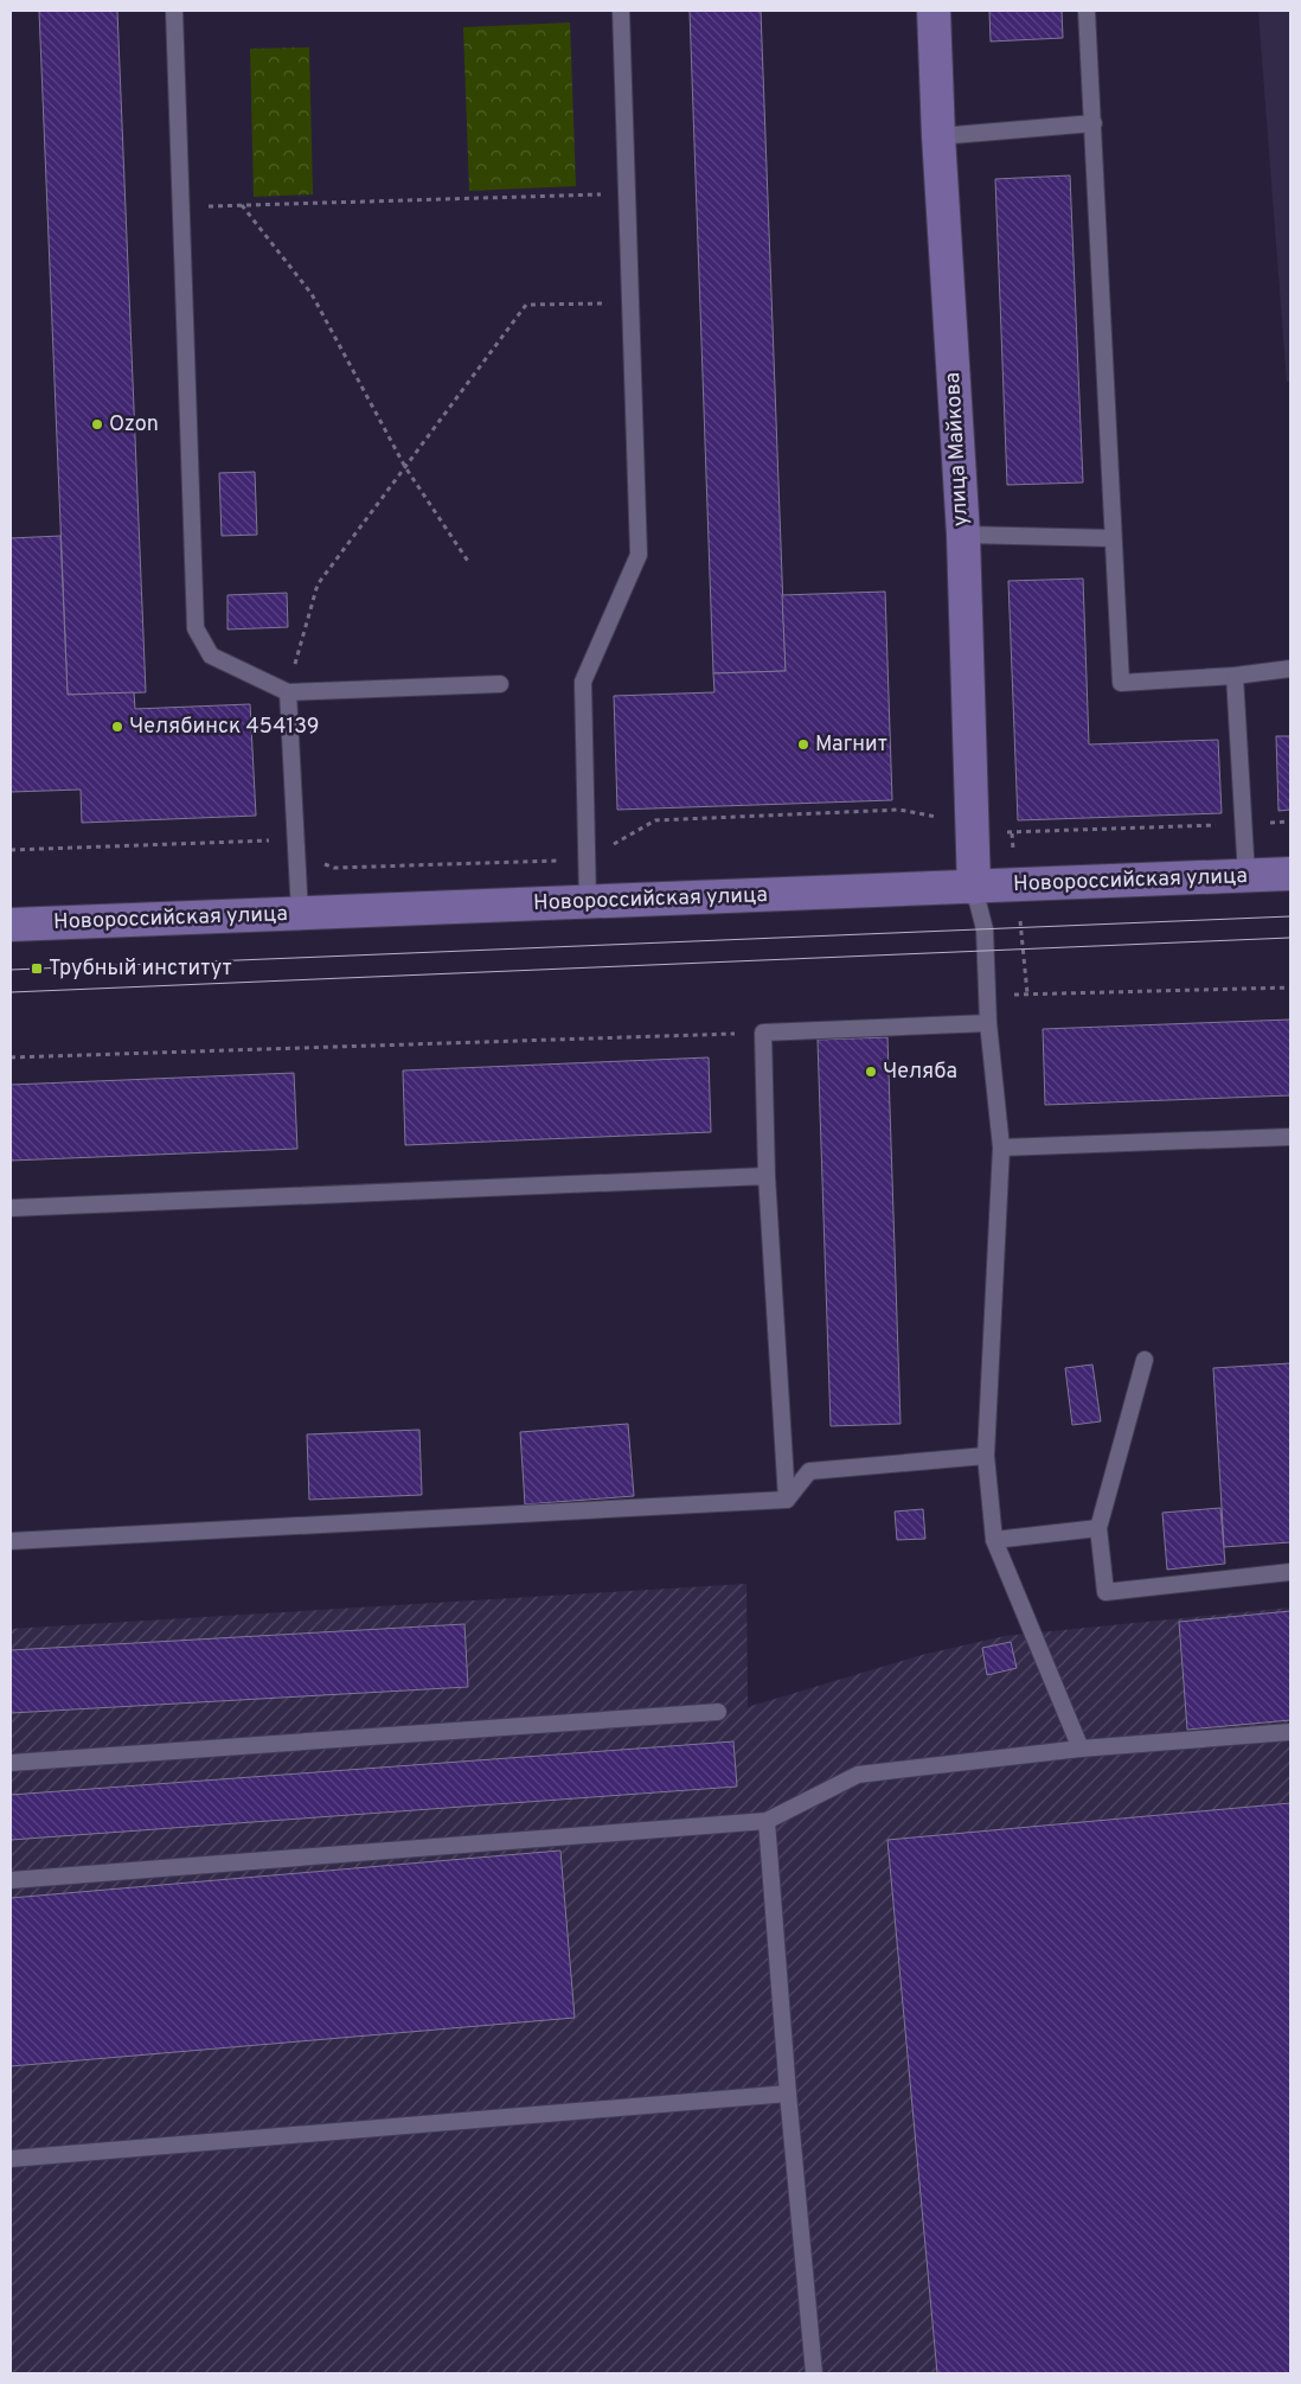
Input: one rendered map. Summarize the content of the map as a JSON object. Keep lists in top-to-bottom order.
{
  "streets": {
    "main road": ["улица Майкова", "Новороссийская улица"]
  },
  "crossings": [
    ["улица Майкова", "Новороссийская улица"]
  ],
  "places": {
    "other": [
      "Ozon",
      "Челябинск 454139",
      "Магнит",
      "Челяба"
    ],
    "transit": ["Трубный институт"]
  }
}
